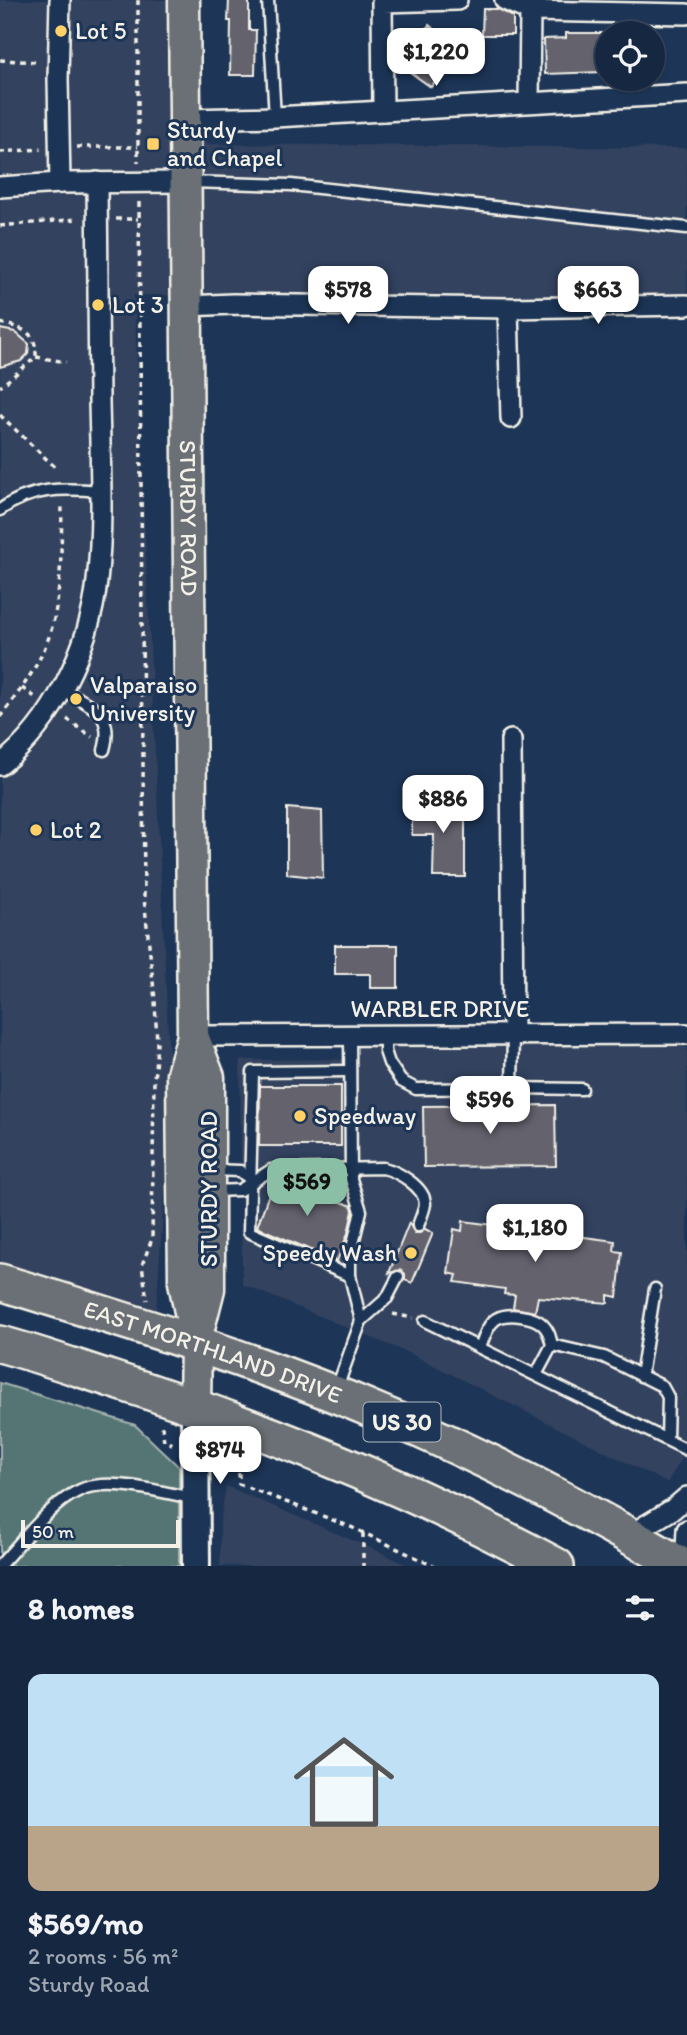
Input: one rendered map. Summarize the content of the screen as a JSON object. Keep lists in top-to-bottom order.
{
  "streets": {
    "highway": ["EAST MORTHLAND DRIVE", "US 30"],
    "main road": ["STURDY ROAD"],
    "street": ["WARBLER DRIVE"]
  },
  "crossings": [
    ["STURDY ROAD", "WARBLER DRIVE"],
    ["STURDY ROAD", "EAST MORTHLAND DRIVE"],
    ["STURDY ROAD", "US 30"]
  ],
  "places": {
    "other": [
      "Lot 5",
      "Lot 3",
      "Valparaiso University",
      "Lot 2",
      "Speedway",
      "Speedy Wash"
    ],
    "transit": ["Sturdy and Chapel"]
  },
  "scale_bar": "50 m",
  "page": {
    "price": [
      "$1,220",
      "$578",
      "$663",
      "$886",
      "$596",
      "$569",
      "$1,180",
      "$874"
    ],
    "scale": "50 m",
    "heading": "8 homes",
    "list": [
      {
        "name": "$569/mo",
        "note": "2 rooms · 56 m² · Sturdy Road"
      }
    ]
  }
}
